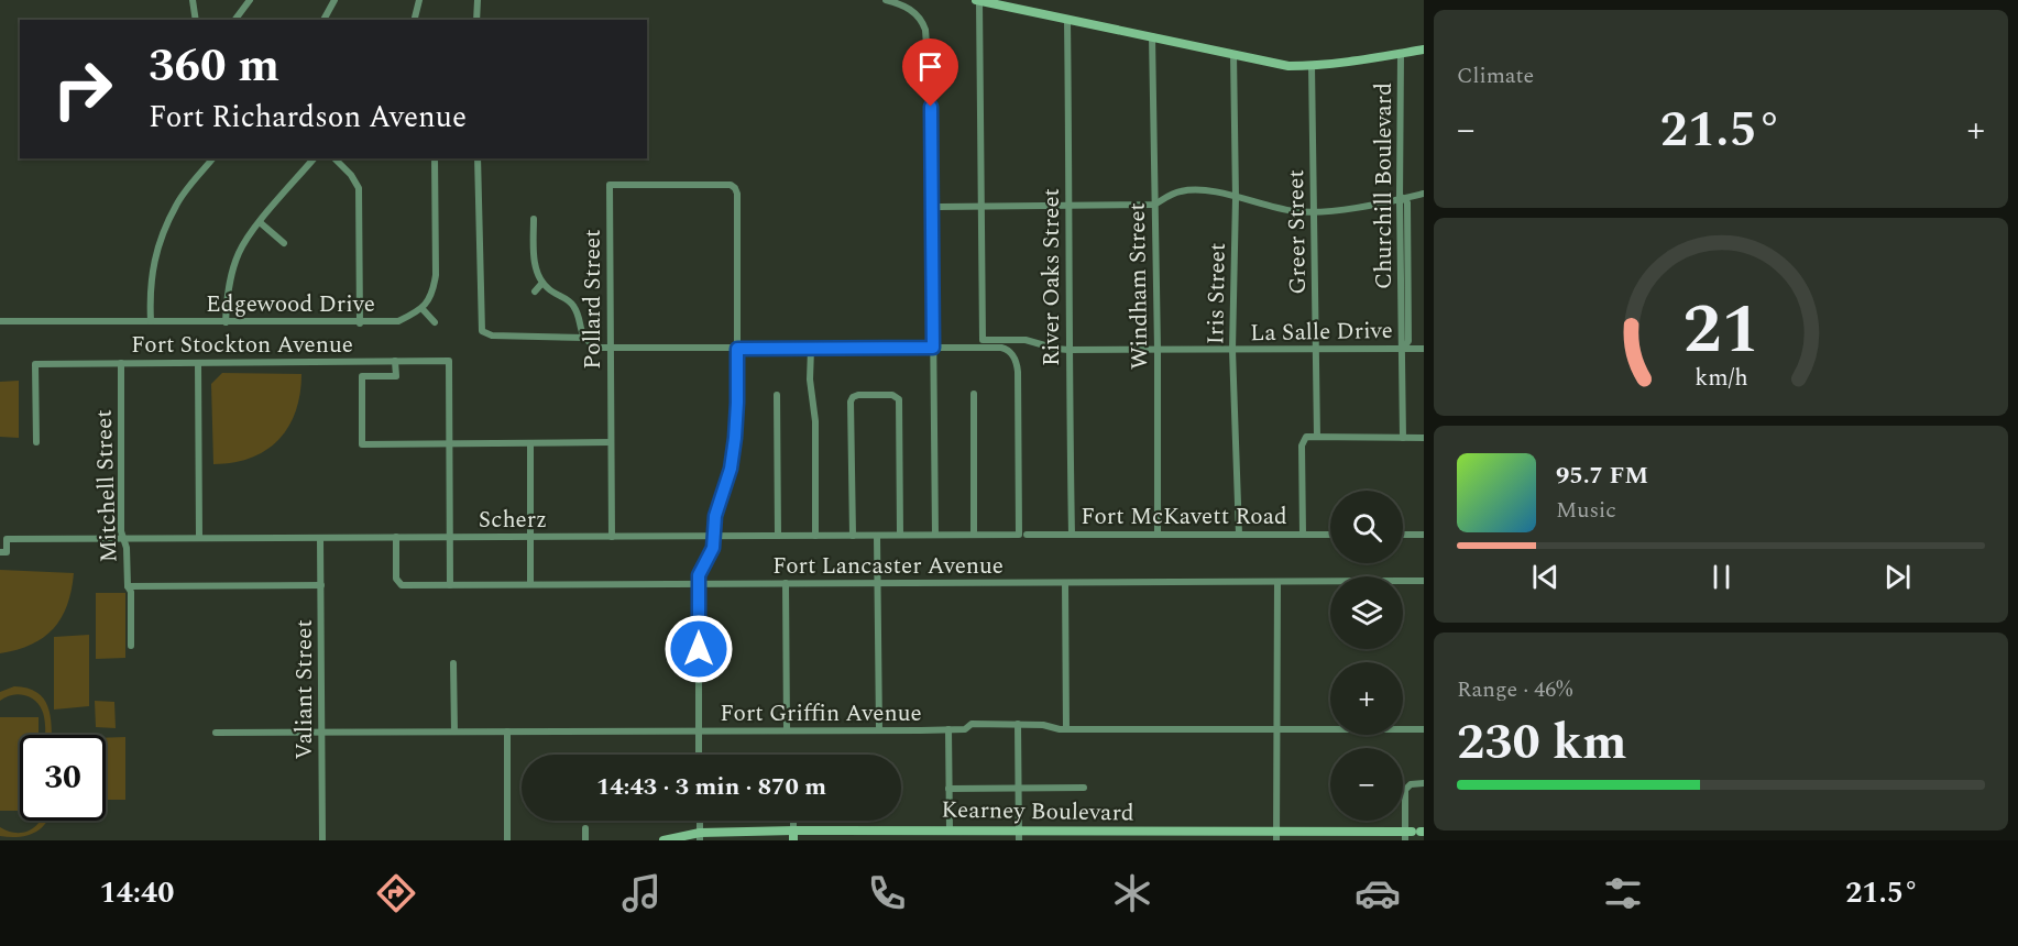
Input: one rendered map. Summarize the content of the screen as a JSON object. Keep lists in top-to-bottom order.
{
  "streets": {
    "street": [
      "Churchill Boulevard",
      "Greer Street",
      "River Oaks Street",
      "Windham Street",
      "Iris Street",
      "Pollard Street",
      "Edgewood Drive",
      "La Salle Drive",
      "Fort Stockton Avenue",
      "Mitchell Street",
      "Fort McKavett Road",
      "Scherz",
      "Fort Lancaster Avenue",
      "Valiant Street",
      "Fort Griffin Avenue",
      "Kearney Boulevard"
    ]
  },
  "crossings": [
    ["Churchill Boulevard", "La Salle Drive"],
    ["Greer Street", "La Salle Drive"],
    ["River Oaks Street", "La Salle Drive"],
    ["River Oaks Street", "Fort McKavett Road"],
    ["Windham Street", "La Salle Drive"],
    ["Windham Street", "Fort McKavett Road"],
    ["Iris Street", "La Salle Drive"],
    ["Iris Street", "Fort McKavett Road"],
    ["Pollard Street", "Scherz"],
    ["Fort Stockton Avenue", "Mitchell Street"],
    ["Mitchell Street", "Scherz"],
    ["Fort McKavett Road", "Scherz"],
    ["Scherz", "Fort Lancaster Avenue"],
    ["Scherz", "Valiant Street"],
    ["Valiant Street", "Fort Griffin Avenue"]
  ],
  "page": {
    "tile": [
      "Climate",
      ["Range · 46%", "230 km"]
    ],
    "turn": ["360 m", "Fort Richardson Avenue"],
    "heat": ["−", "21.5°", "+"],
    "song": ["95.7 FM", "Music"],
    "map_buttons": ["+", "−"],
    "limit": "30",
    "trip": "14:43 · 3 min · 870 m",
    "tabs": ["14:40", "21.5°"],
    "gauge": ["21", "km/h"]
  }
}
